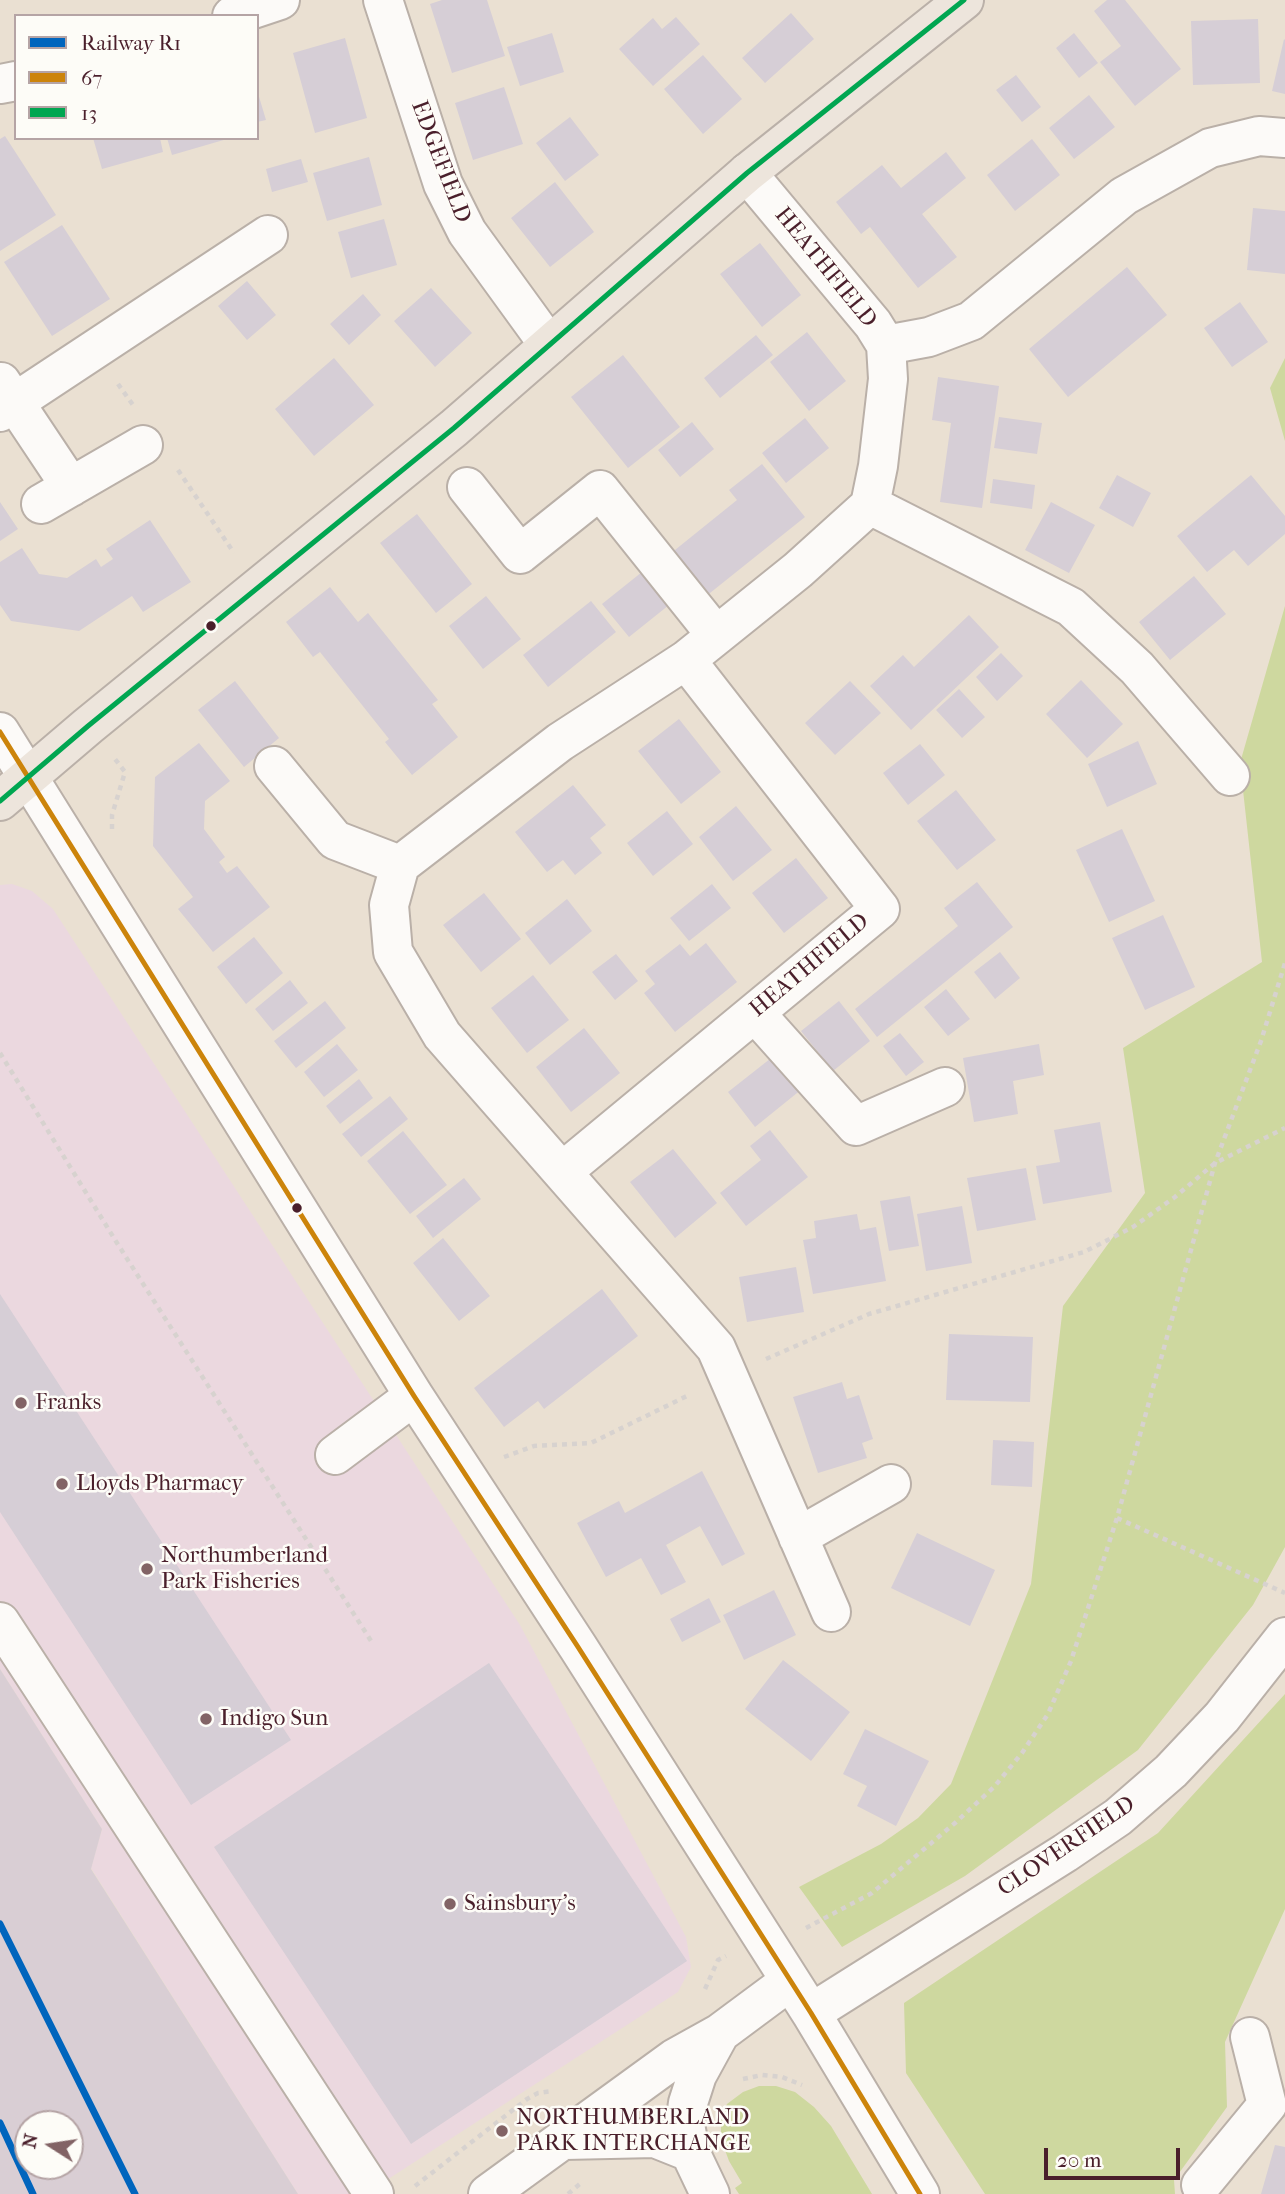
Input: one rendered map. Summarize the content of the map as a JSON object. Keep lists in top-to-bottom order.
{
  "streets": {
    "street": ["EDGEFIELD", "HEATHFIELD", "CLOVERFIELD"]
  },
  "places": [
    "Franks",
    "Lloyds Pharmacy",
    "Northumberland Park Fisheries",
    "Indigo Sun",
    "Sainsbury's",
    "NORTHUMBERLAND PARK INTERCHANGE"
  ],
  "lines": ["transit line 13", "transit line 67", "rail line R1"],
  "legend": ["Railway R1", "67", "13"],
  "scale_bar": "20 m",
  "north": "left"
}
